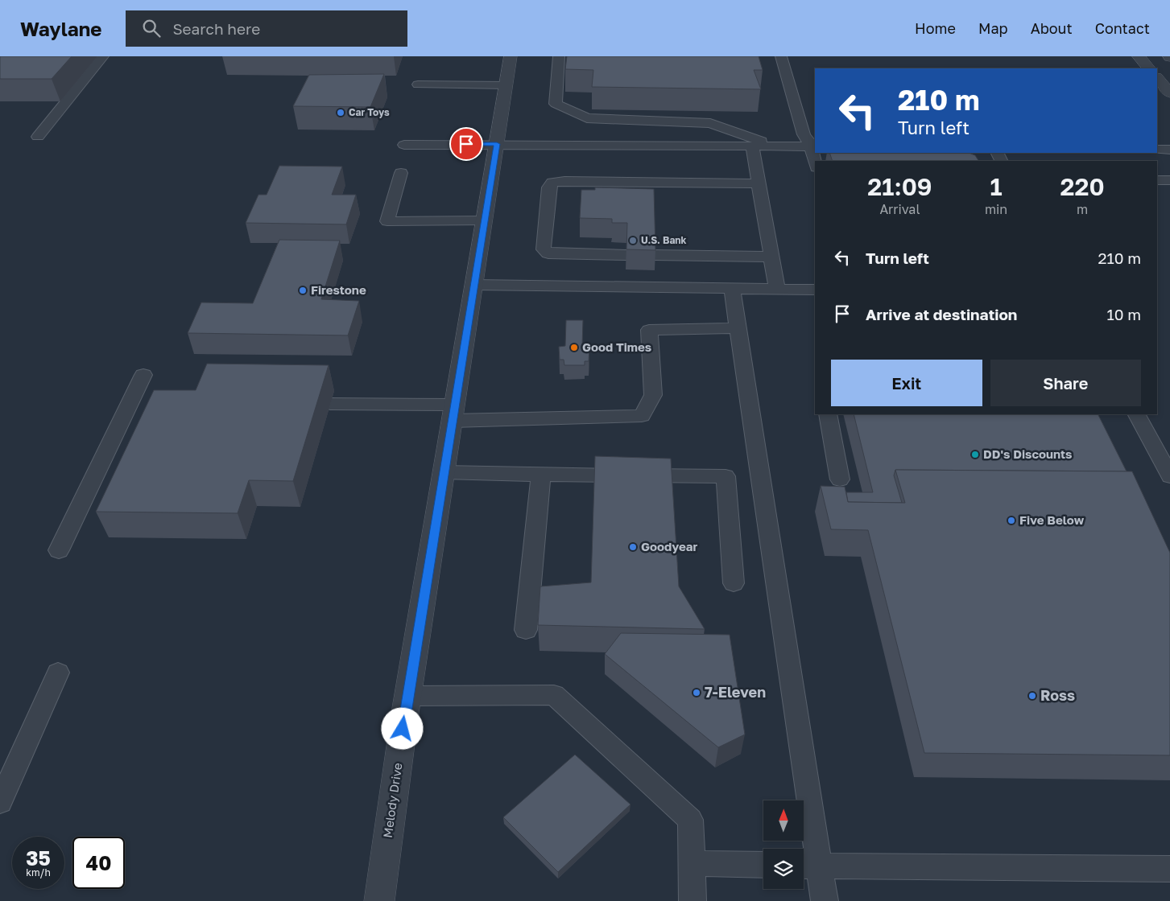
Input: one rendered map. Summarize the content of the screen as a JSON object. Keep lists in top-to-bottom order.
{
  "streets": {
    "street": ["Melody Drive"]
  },
  "places": [
    "Car Toys",
    "U.S. Bank",
    "Firestone",
    "Good Times",
    "DD's Discounts",
    "Five Below",
    "Goodyear",
    "7-Eleven",
    "Ross"
  ],
  "north": "top",
  "page": {
    "header": "Waylane",
    "search": "Search here",
    "nav": [
      "Home",
      "Map",
      "About",
      "Contact"
    ],
    "turn": ["210 m", "Turn left"],
    "eta": [
      "21:09",
      "Arrival",
      "1",
      "min",
      "220",
      "m"
    ],
    "list": [
      {
        "name": "Turn left",
        "value": "210 m"
      },
      {
        "name": "Arrive at destination",
        "value": "10 m"
      }
    ],
    "buttons": ["Exit", "Share"],
    "speed": "35 km/h",
    "limit": "40"
  }
}
